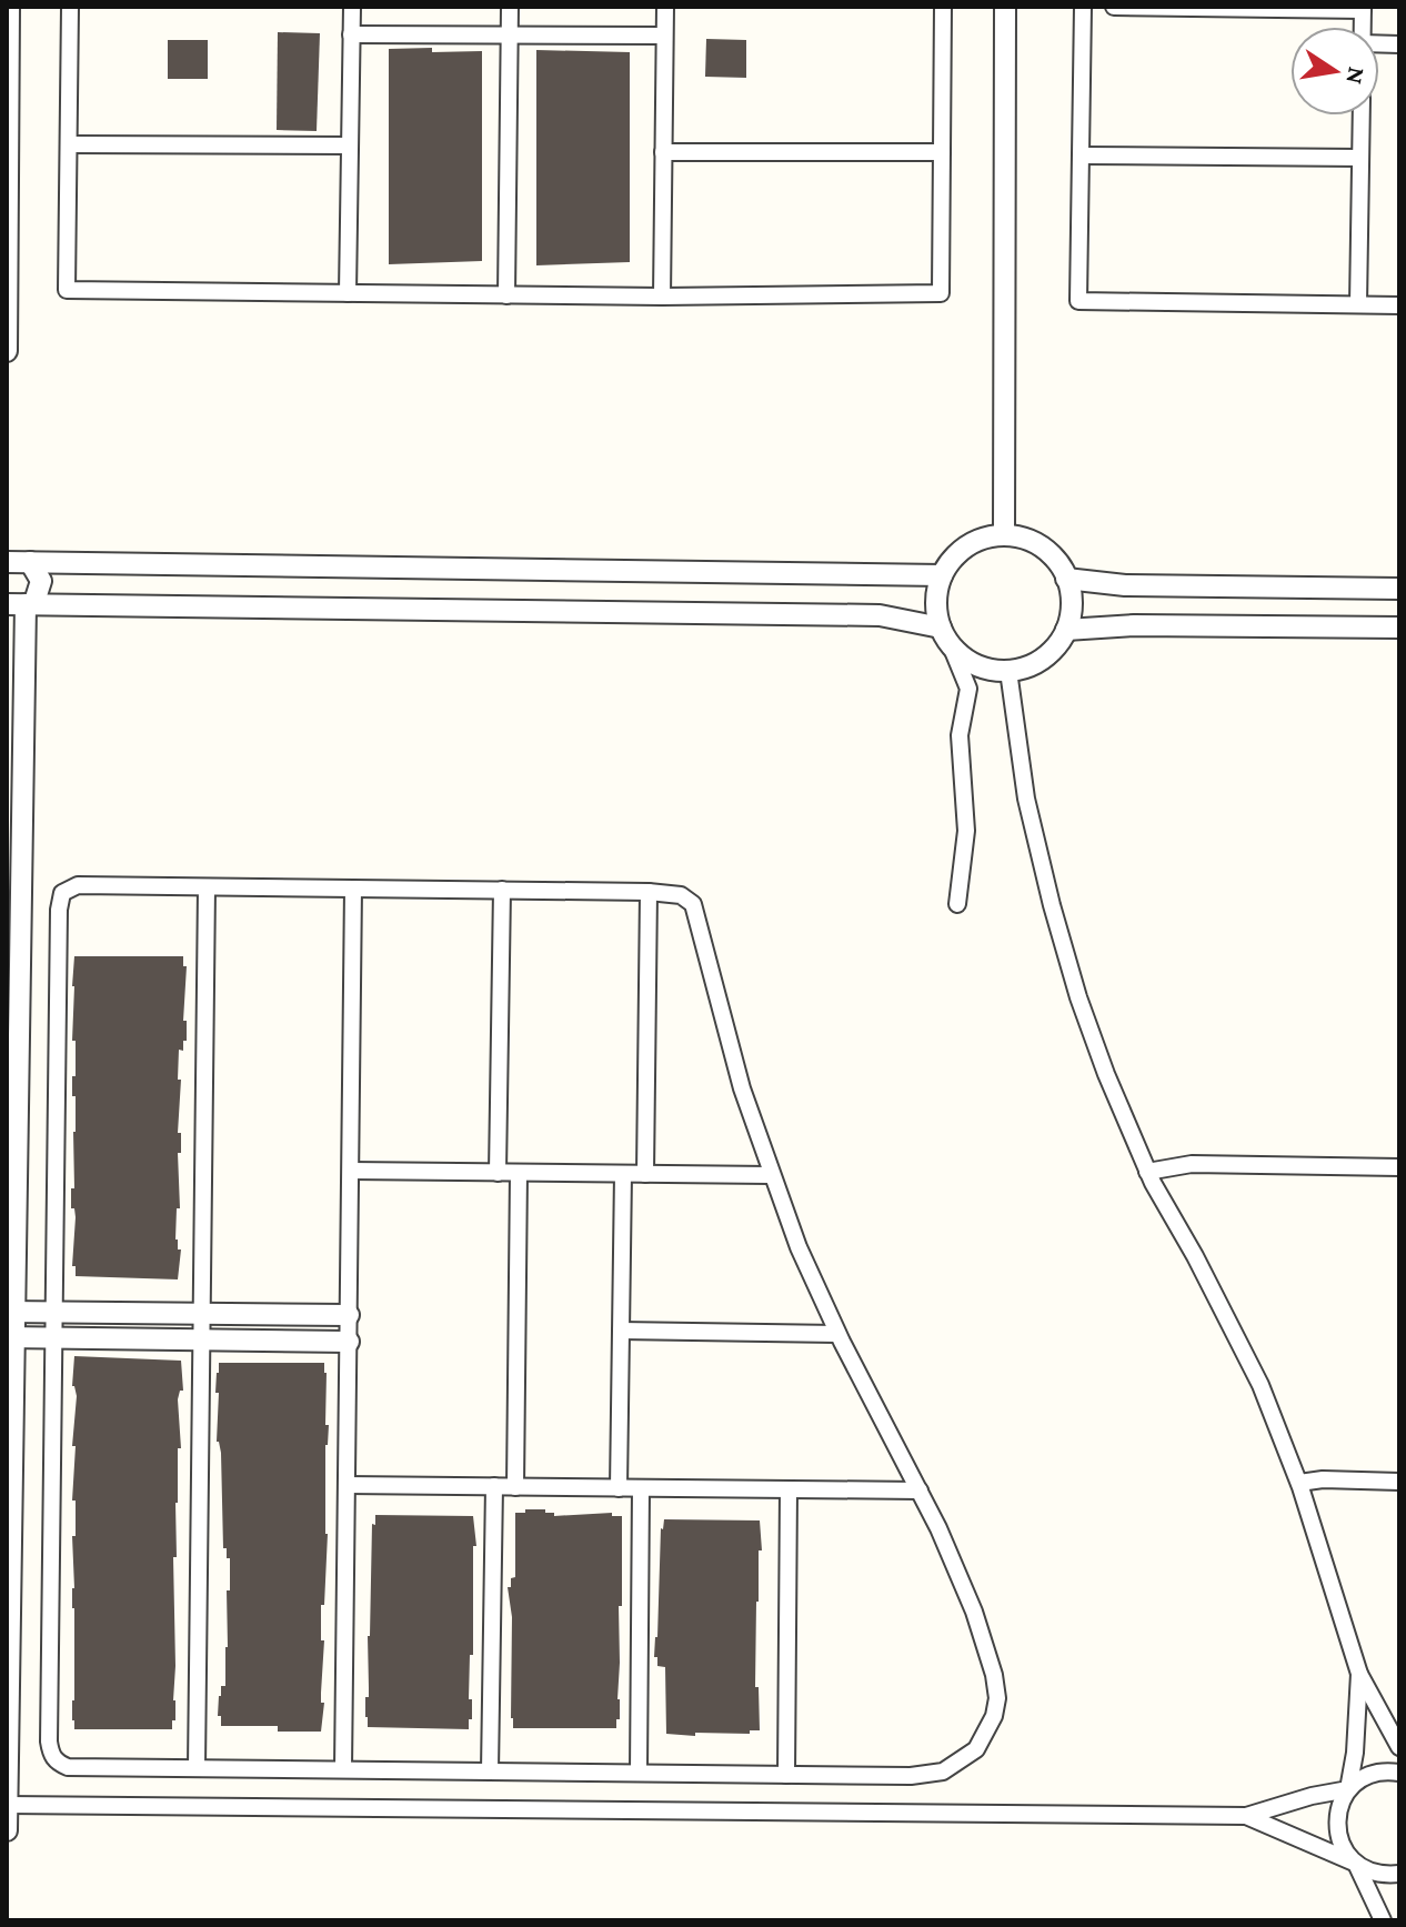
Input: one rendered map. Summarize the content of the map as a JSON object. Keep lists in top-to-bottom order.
{
  "north": "right"
}
